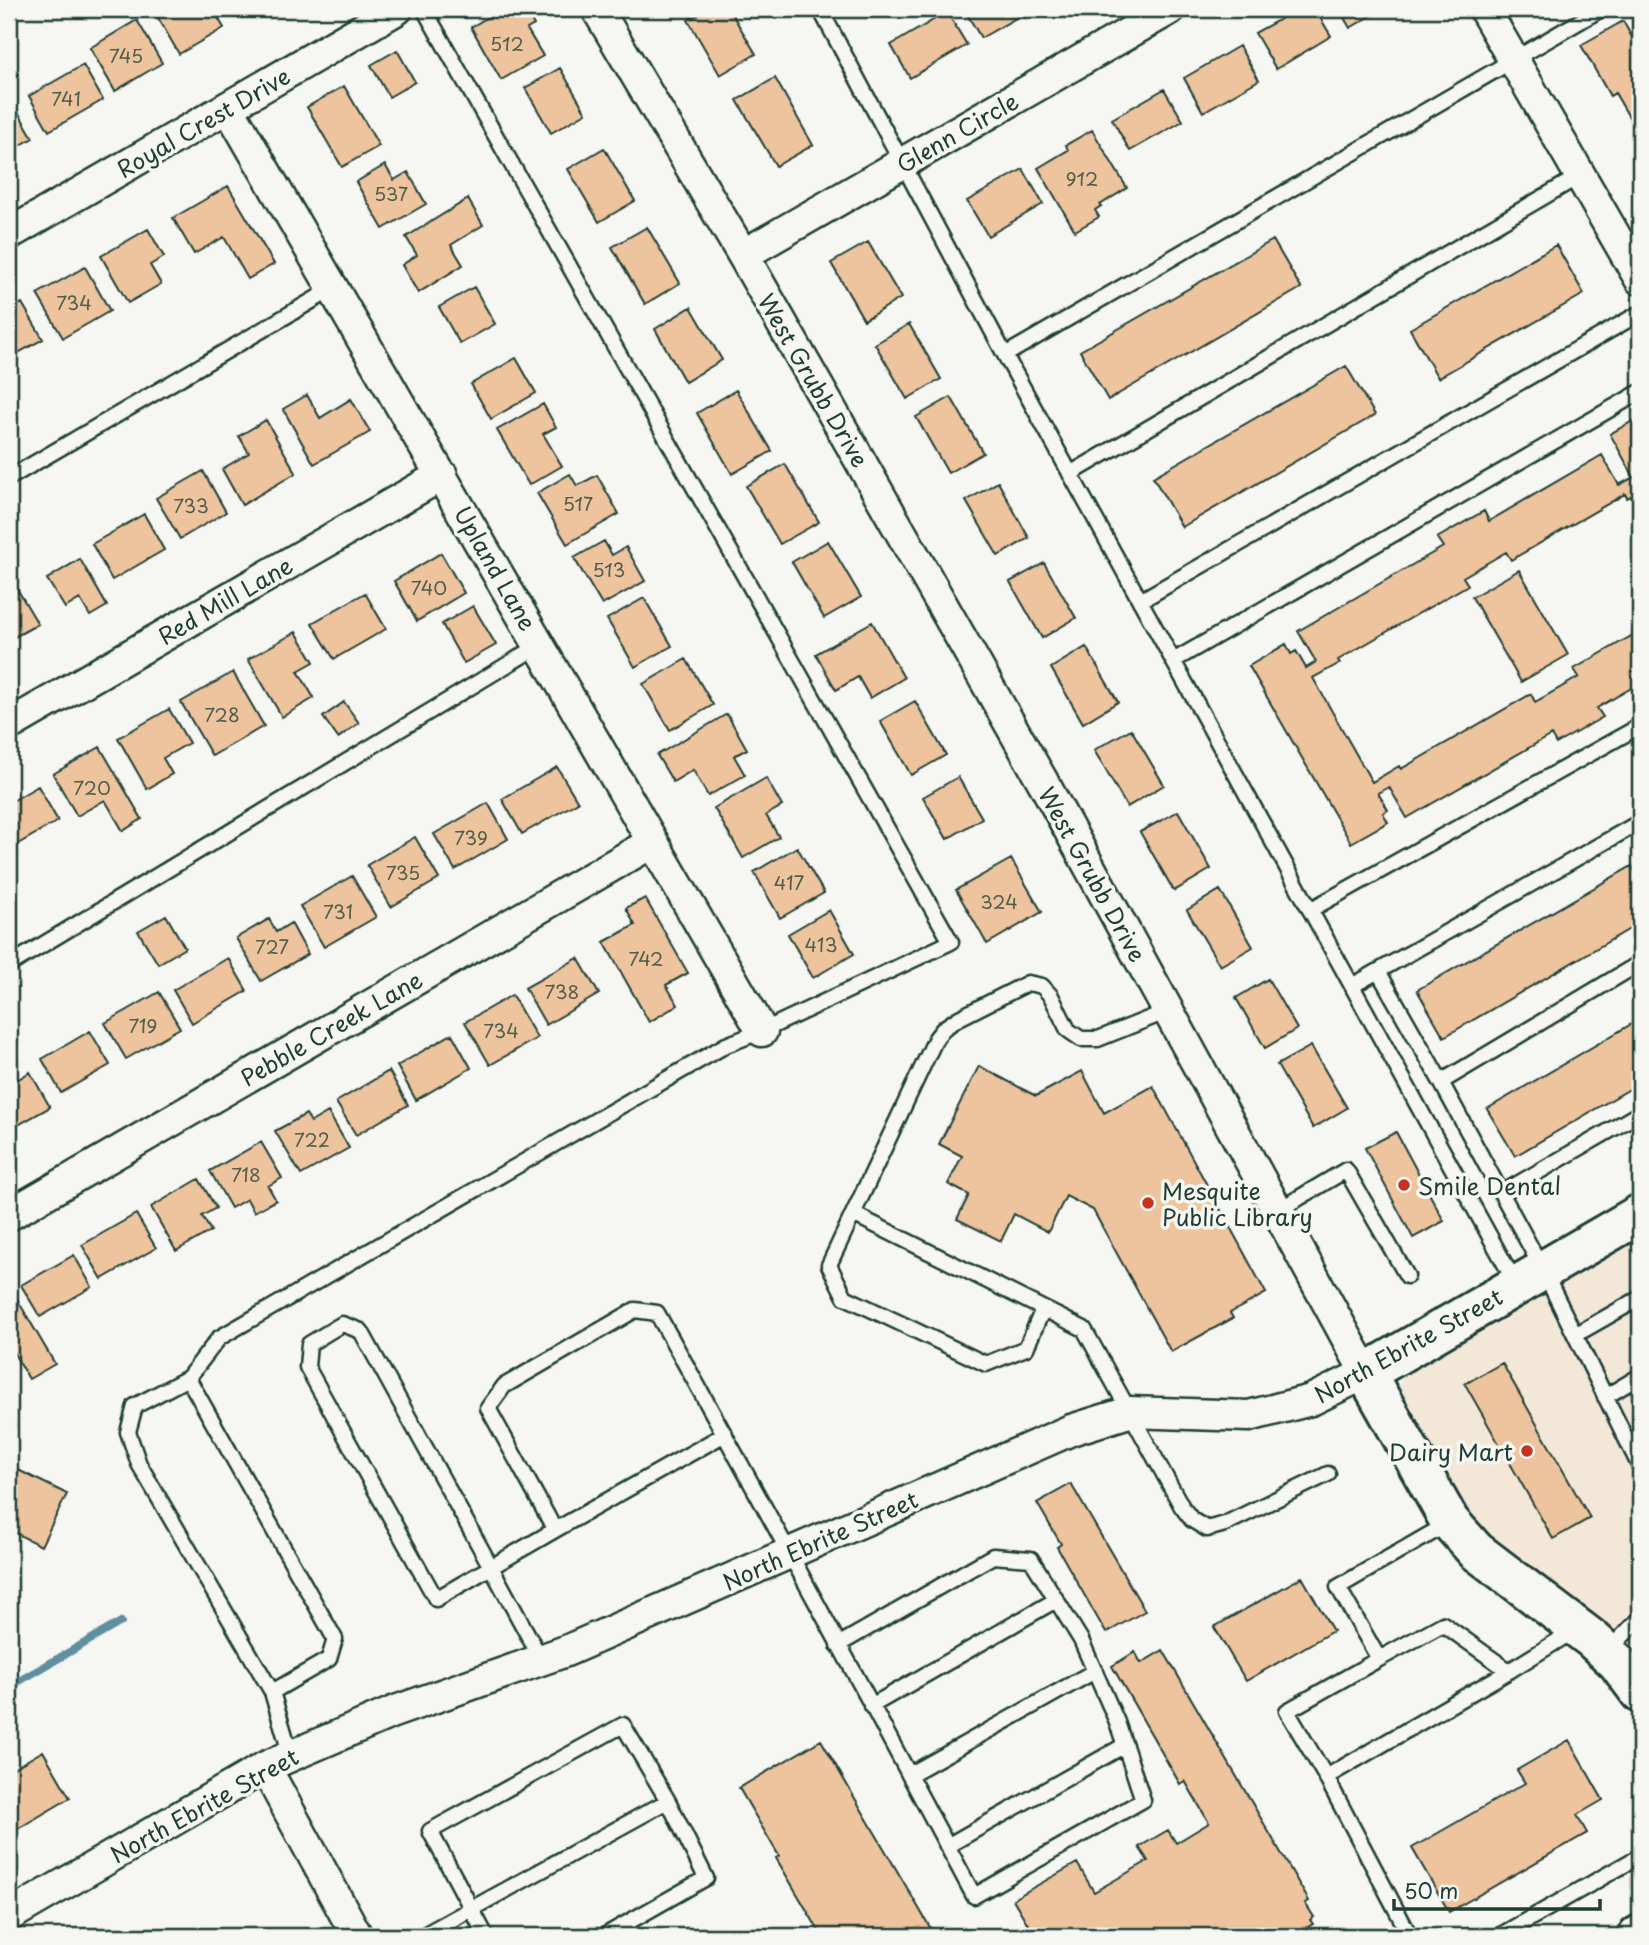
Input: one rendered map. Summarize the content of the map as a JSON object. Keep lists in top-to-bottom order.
{
  "streets": {
    "street": [
      "Royal Crest Drive",
      "Glenn Circle",
      "West Grubb Drive",
      "Upland Lane",
      "Red Mill Lane",
      "Pebble Creek Lane",
      "North Ebrite Street"
    ]
  },
  "crossings": [
    ["Royal Crest Drive", "Upland Lane"],
    ["Glenn Circle", "West Grubb Drive"],
    ["West Grubb Drive", "North Ebrite Street"],
    ["Upland Lane", "Red Mill Lane"],
    ["Upland Lane", "Pebble Creek Lane"]
  ],
  "places": ["Smile Dental", "Mesquite Public Library", "Dairy Mart"],
  "house_numbers": [
    "512",
    "745",
    "741",
    "912",
    "537",
    "734",
    "517",
    "733",
    "513",
    "740",
    "728",
    "720",
    "739",
    "735",
    "417",
    "324",
    "731",
    "413",
    "727",
    "742",
    "738",
    "719",
    "734",
    "722",
    "718"
  ],
  "scale_bar": "50 m"
}
